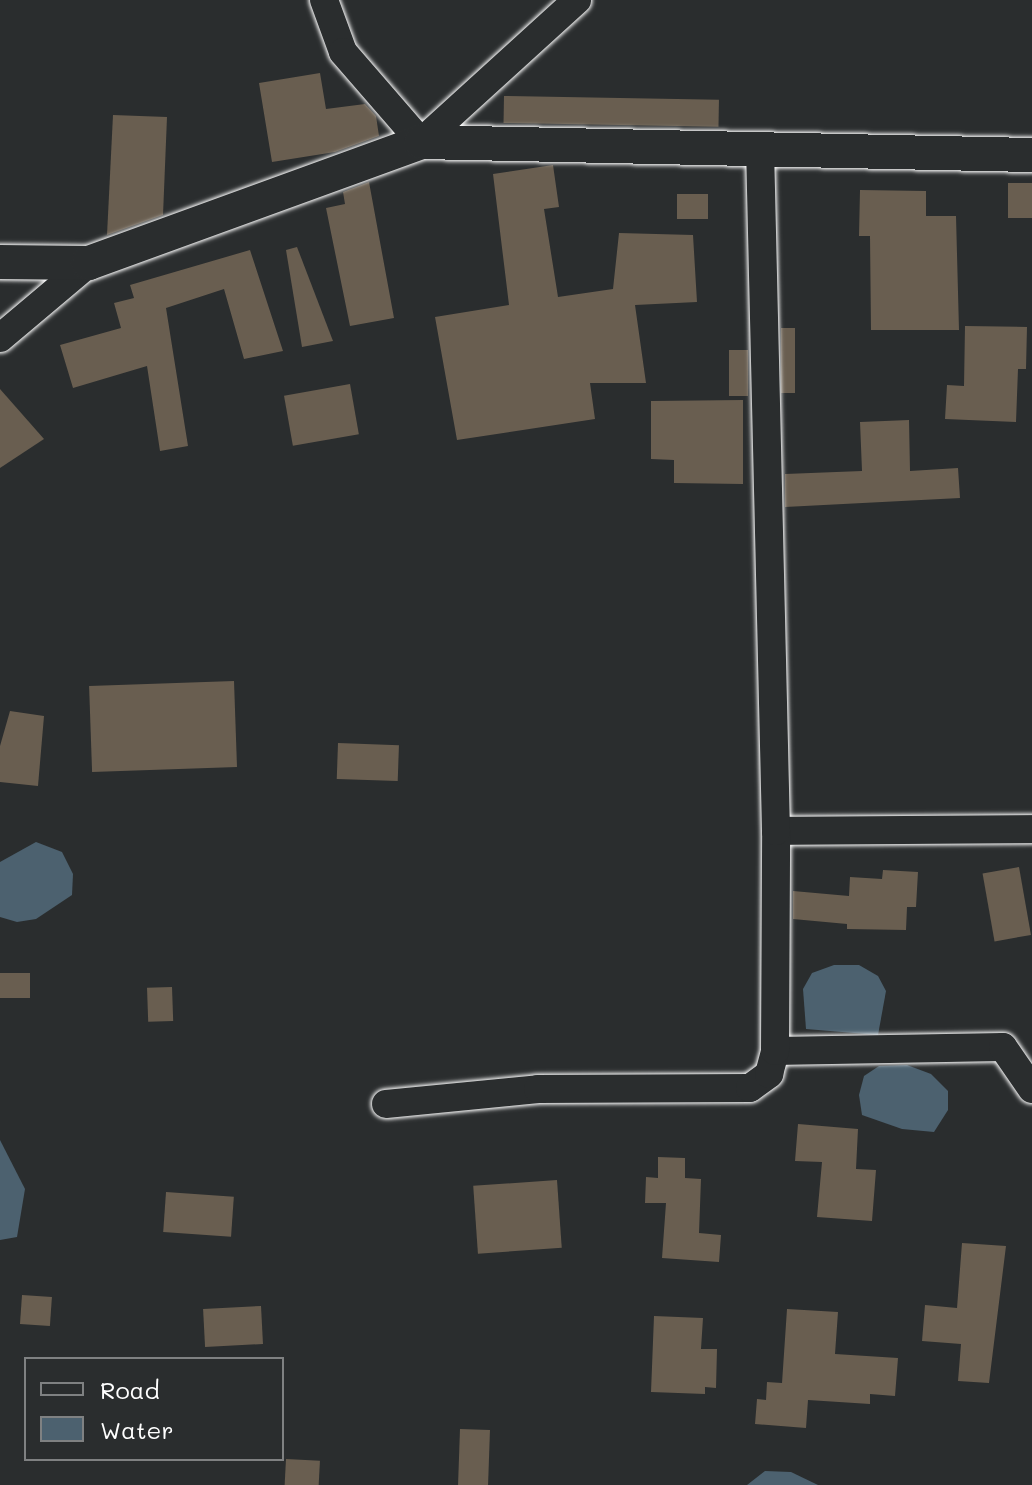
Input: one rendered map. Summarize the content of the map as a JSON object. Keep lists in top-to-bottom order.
{
  "legend": ["Road", "Water"]
}
